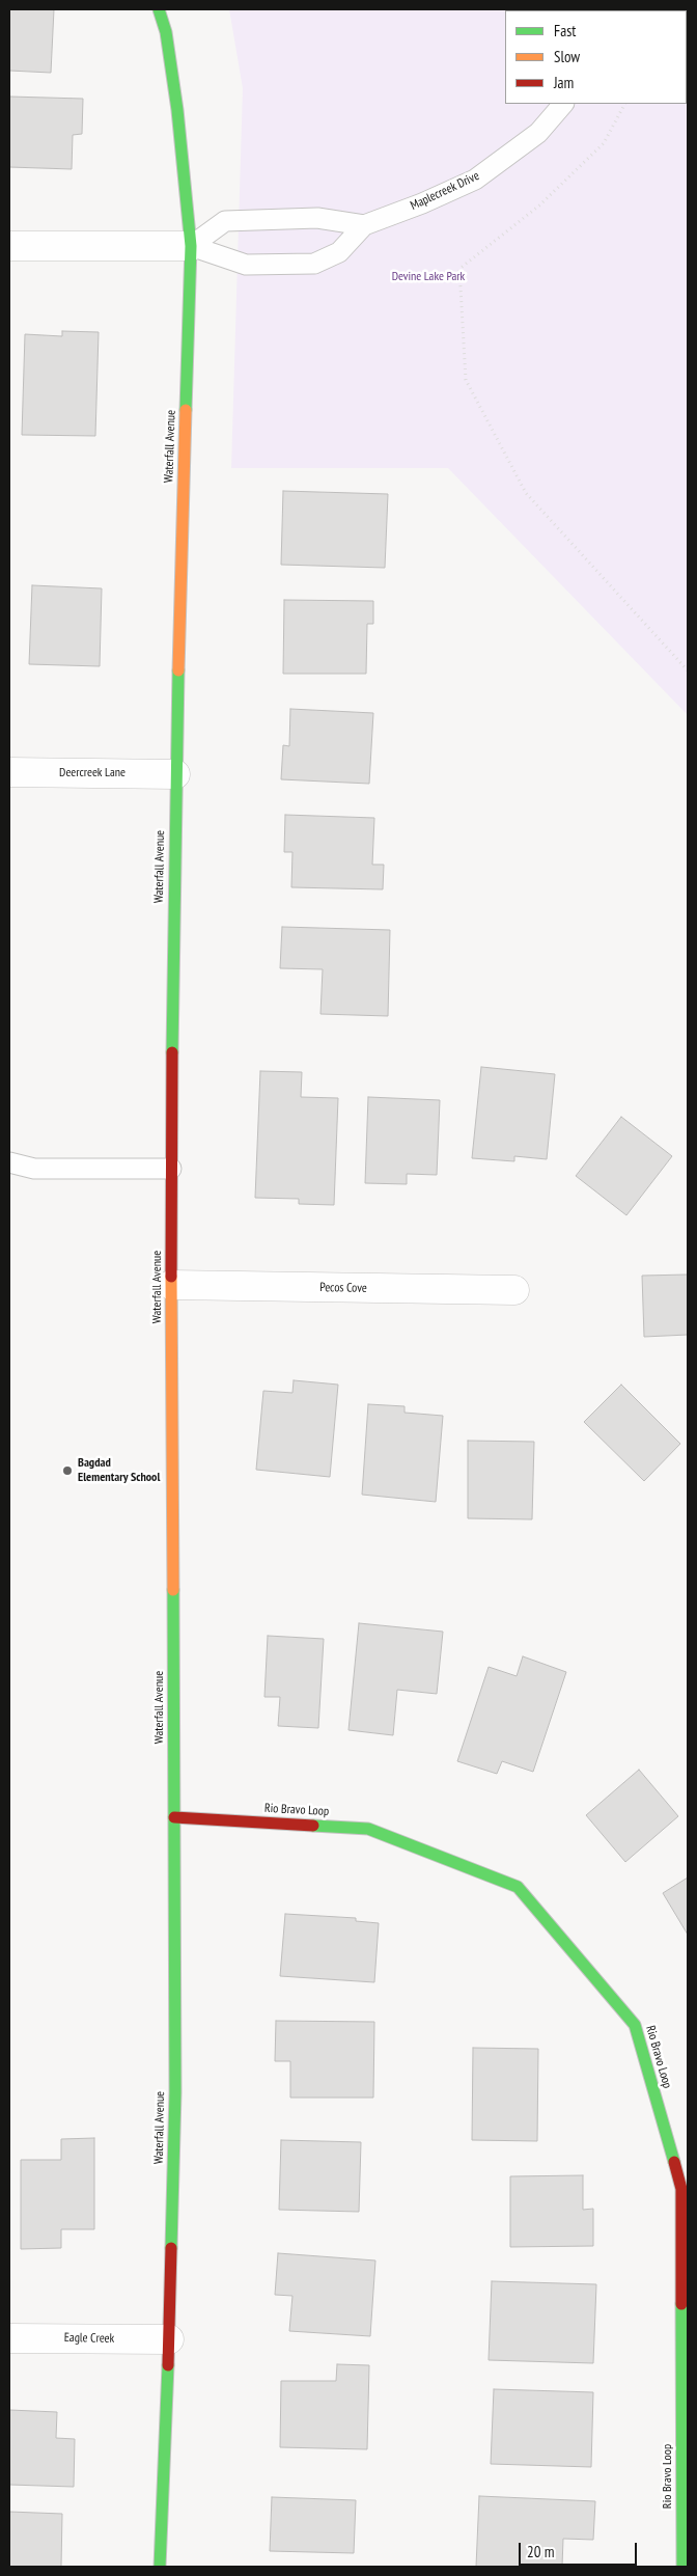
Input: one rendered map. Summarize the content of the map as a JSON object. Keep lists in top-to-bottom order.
{
  "streets": {
    "street": [
      "Maplecreek Drive",
      "Waterfall Avenue",
      "Deercreek Lane",
      "Pecos Cove",
      "Rio Bravo Loop",
      "Eagle Creek"
    ]
  },
  "crossings": [
    ["Maplecreek Drive", "Waterfall Avenue"],
    ["Waterfall Avenue", "Deercreek Lane"],
    ["Waterfall Avenue", "Pecos Cove"],
    ["Waterfall Avenue", "Rio Bravo Loop"],
    ["Waterfall Avenue", "Eagle Creek"]
  ],
  "parks": ["Devine Lake Park"],
  "places": ["Bagdad Elementary School"],
  "legend": ["Fast", "Slow", "Jam"],
  "scale_bar": "20 m"
}
